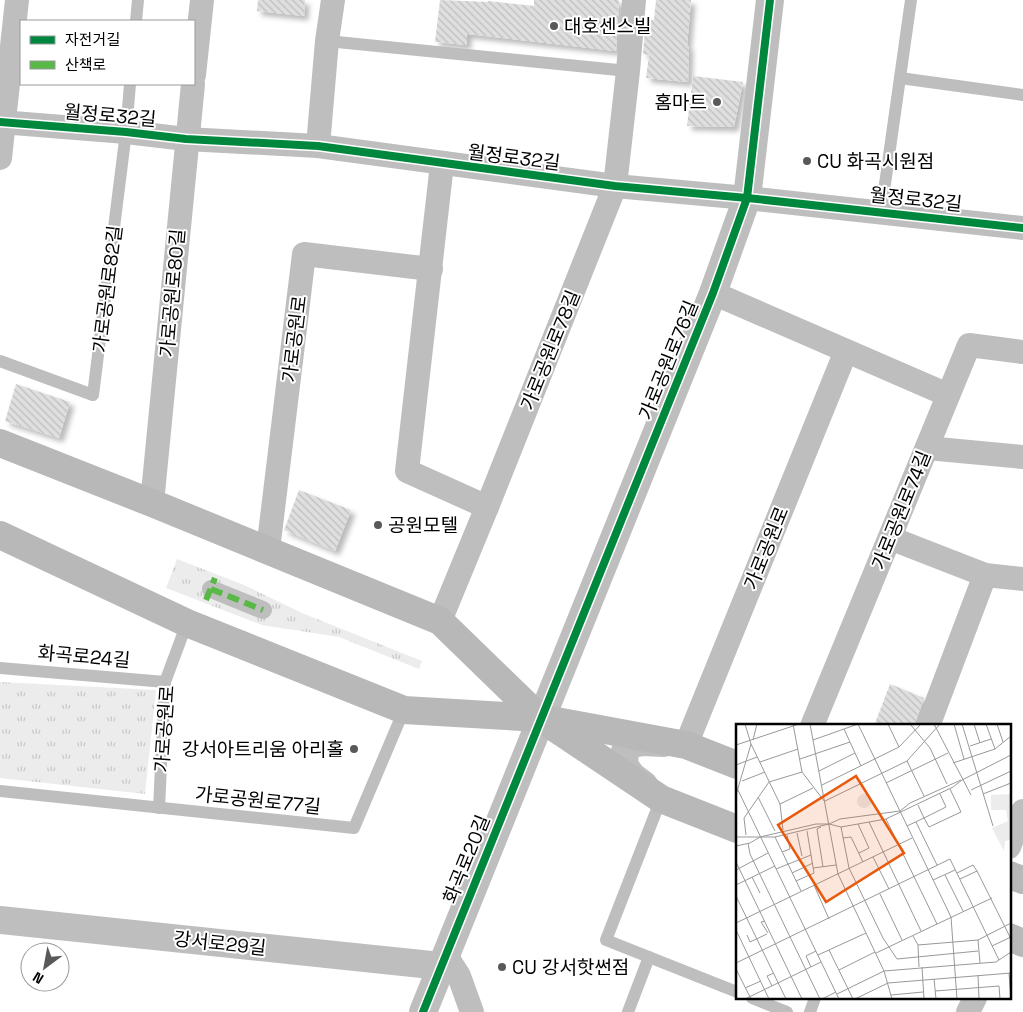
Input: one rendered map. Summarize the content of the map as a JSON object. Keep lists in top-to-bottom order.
{
  "streets": {
    "street": [
      "월정로32길",
      "가로공원로80길",
      "가로공원로",
      "가로공원로78길",
      "가로공원로76길",
      "가로공원로74길",
      "화곡로20길",
      "강서로29길"
    ],
    "lane": ["가로공원로82길", "화곡로24길", "가로공원로77길"]
  },
  "crossings": [
    ["월정로32길", "가로공원로82길"],
    ["월정로32길", "가로공원로80길"],
    ["월정로32길", "가로공원로"],
    ["월정로32길", "가로공원로78길"],
    ["월정로32길", "가로공원로76길"],
    ["가로공원로", "가로공원로76길"],
    ["가로공원로", "화곡로24길"],
    ["가로공원로", "가로공원로77길"],
    ["가로공원로76길", "가로공원로74길"],
    ["가로공원로76길", "화곡로20길"],
    ["화곡로20길", "강서로29길"]
  ],
  "places": [
    "대호센스빌",
    "홈마트",
    "CU 화곡시원점",
    "공원모텔",
    "강서아트리움 아리홀",
    "CU 강서핫썬점"
  ],
  "legend": ["자전거길", "산책로"],
  "north": "bottom left"
}
